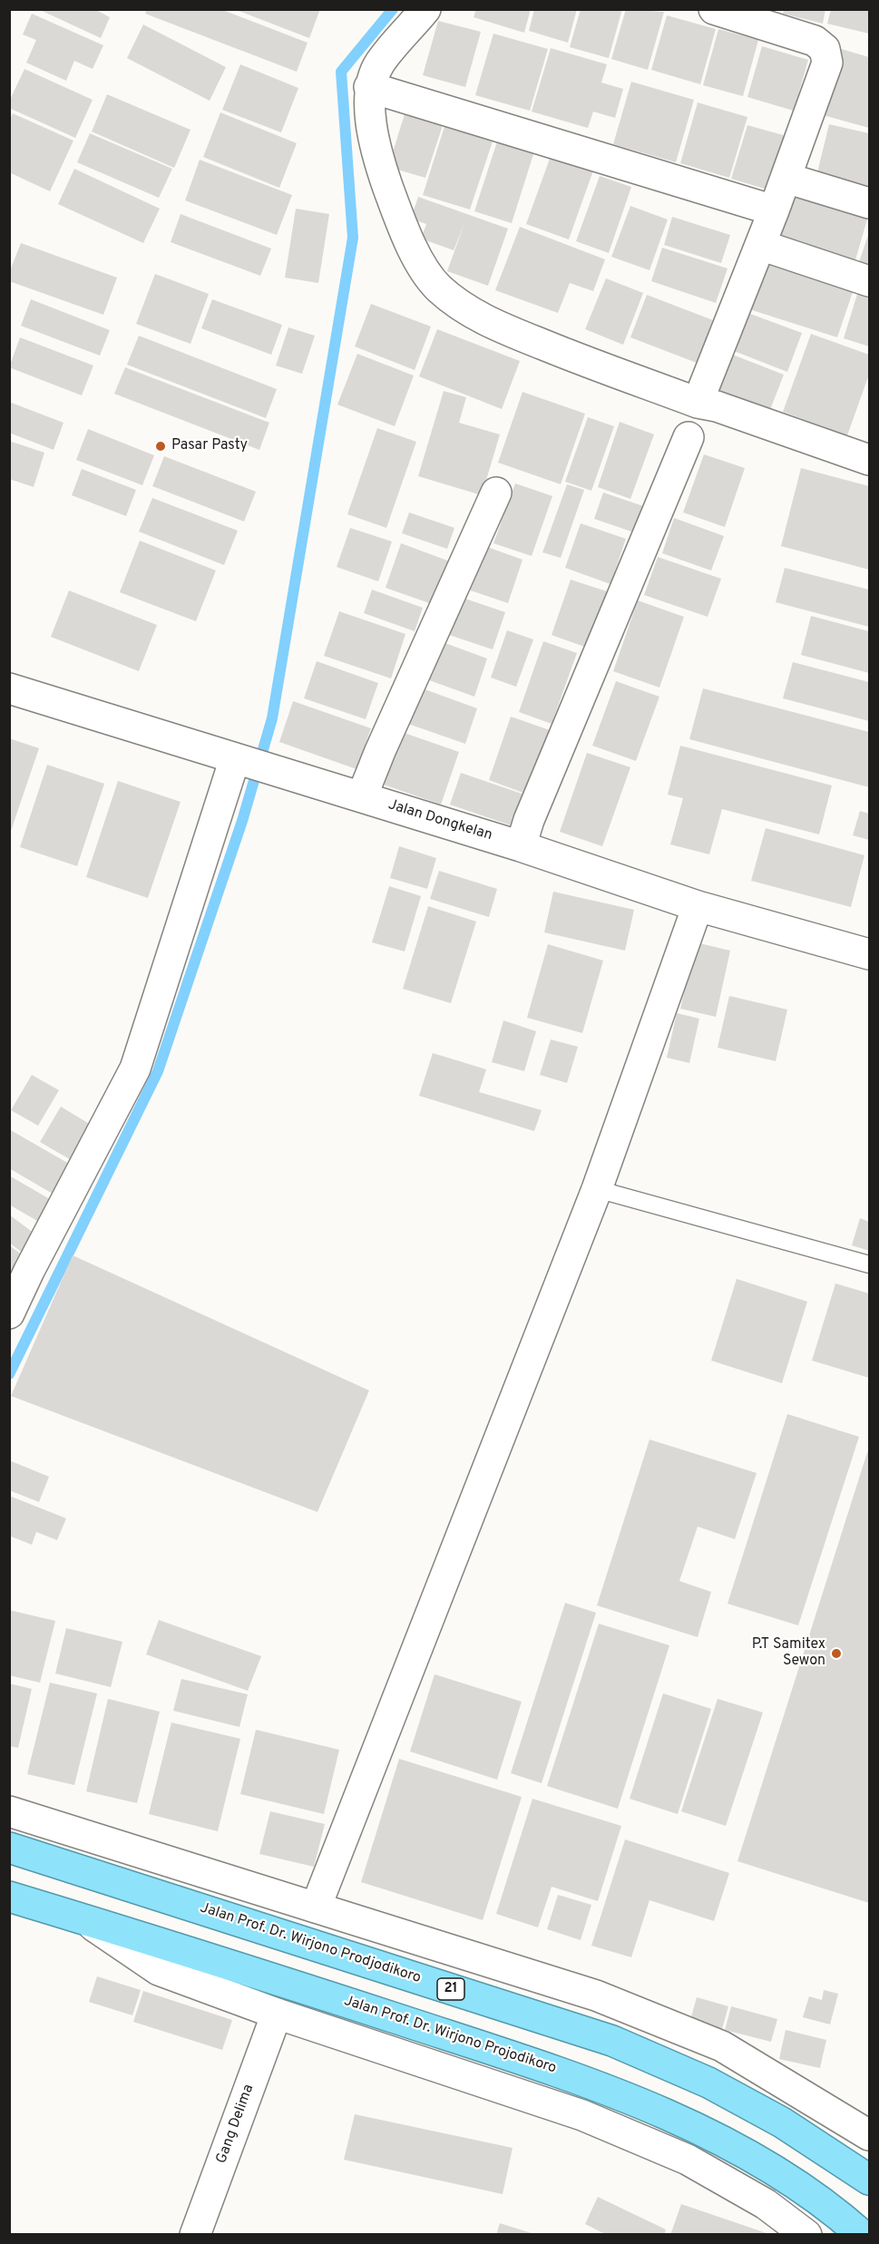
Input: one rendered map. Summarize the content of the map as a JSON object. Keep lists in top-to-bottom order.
{
  "streets": {
    "highway": ["Jalan Prof. Dr. Wirjono Prodjodikoro", "21", "Jalan Prof. Dr. Wirjono Projodikoro"],
    "street": ["Jalan Dongkelan", "Gang Delima"]
  },
  "places": ["Pasar Pasty", "P.T Samitex Sewon"]
}
